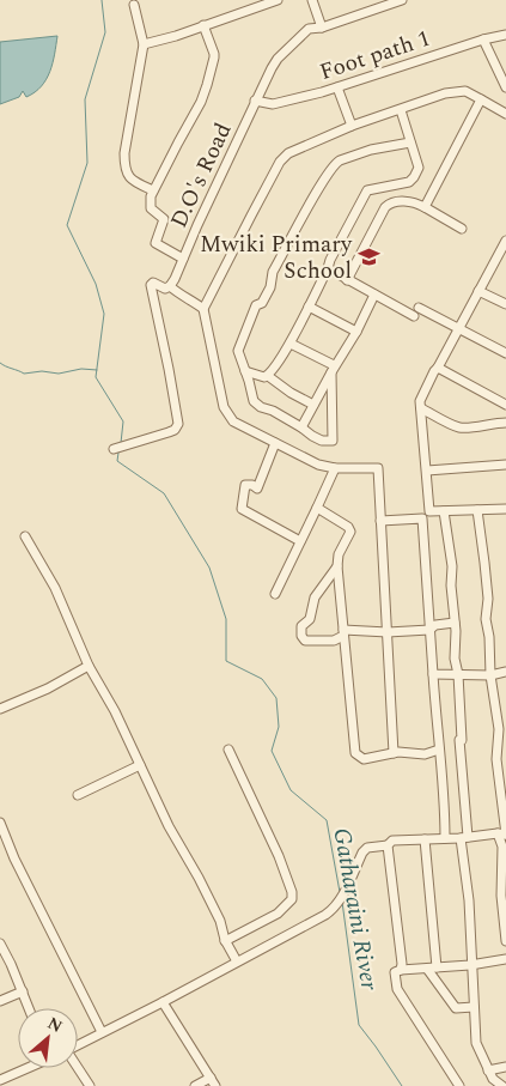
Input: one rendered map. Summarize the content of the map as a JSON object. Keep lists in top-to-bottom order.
{
  "streets": {
    "street": ["Foot path 1", "D.O's Road"]
  },
  "crossings": [
    ["Foot path 1", "D.O's Road"]
  ],
  "water": ["Gatharaini River"],
  "places": {
    "school or university": ["Mwiki Primary School"]
  },
  "north": "top right"
}
